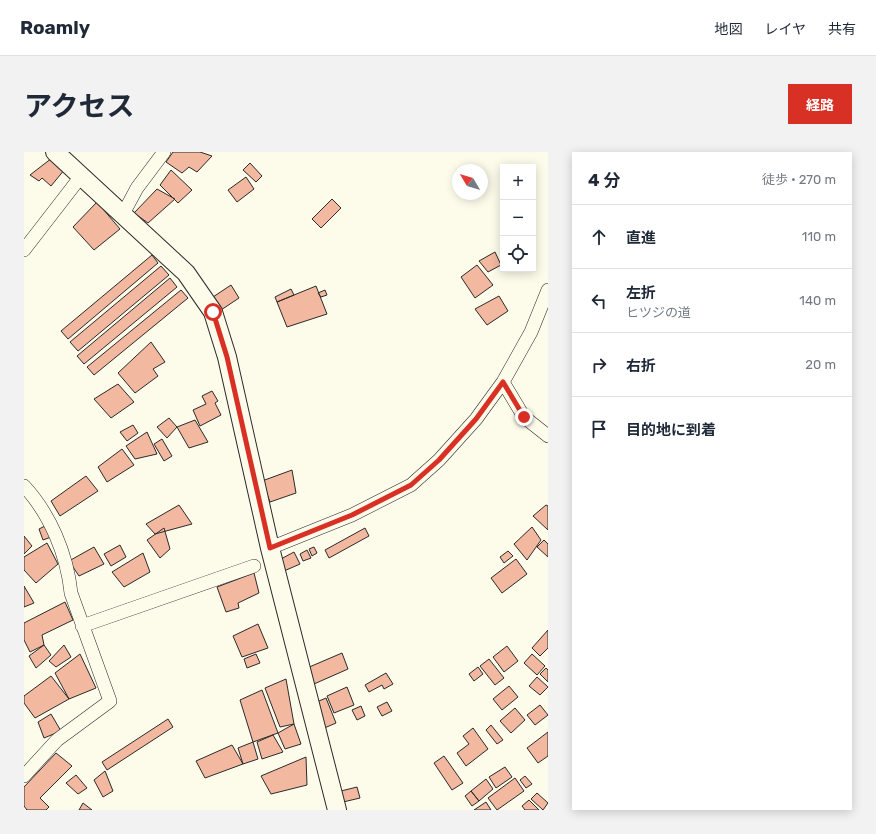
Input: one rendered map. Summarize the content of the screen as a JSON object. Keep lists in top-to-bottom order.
{
  "north": "top left",
  "page": {
    "header": "Roamly",
    "nav": ["地図", "レイヤ", "共有"],
    "title": "アクセス",
    "buttons": "経路",
    "heading": ["4 分", "徒歩 · 270 m"],
    "map_buttons": ["+", "−"],
    "list": [
      ["直進", "110 m"],
      ["左折", "ヒツジの道", "140 m"],
      ["右折", "20 m"],
      "目的地に到着"
    ]
  }
}
